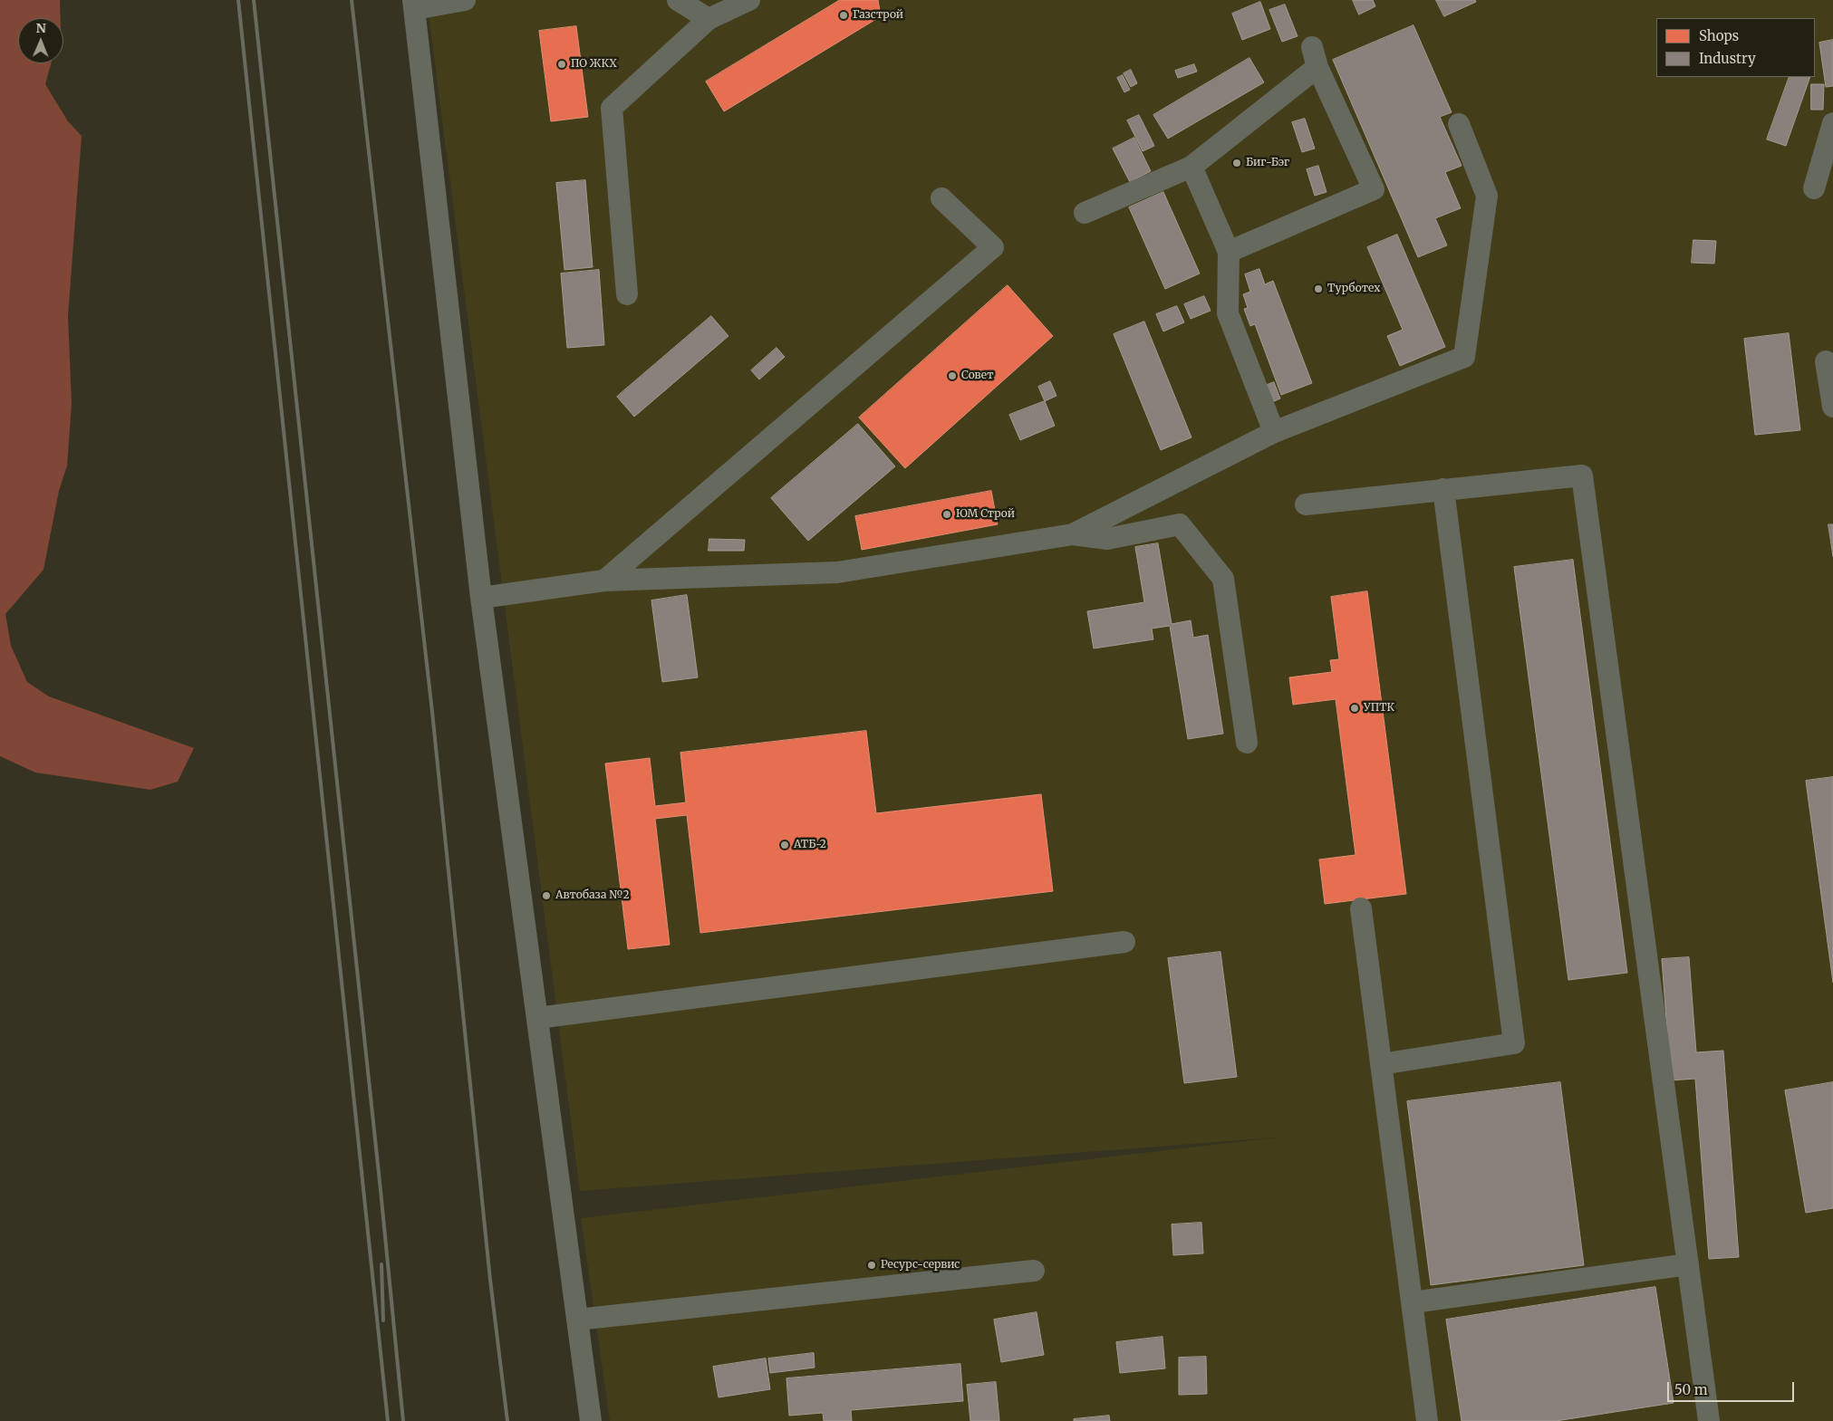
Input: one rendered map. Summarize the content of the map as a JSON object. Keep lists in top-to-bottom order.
{
  "places": [
    "Газстрой",
    "ПО ЖКХ",
    "Биг-Бэг",
    "Турботех",
    "Совет",
    "ЮМ Строй",
    "УПТК",
    "АТБ-2",
    "Автобаза №2",
    "Ресурс-сервис"
  ],
  "legend": ["Shops", "Industry"],
  "scale_bar": "50 m",
  "north": "top"
}
